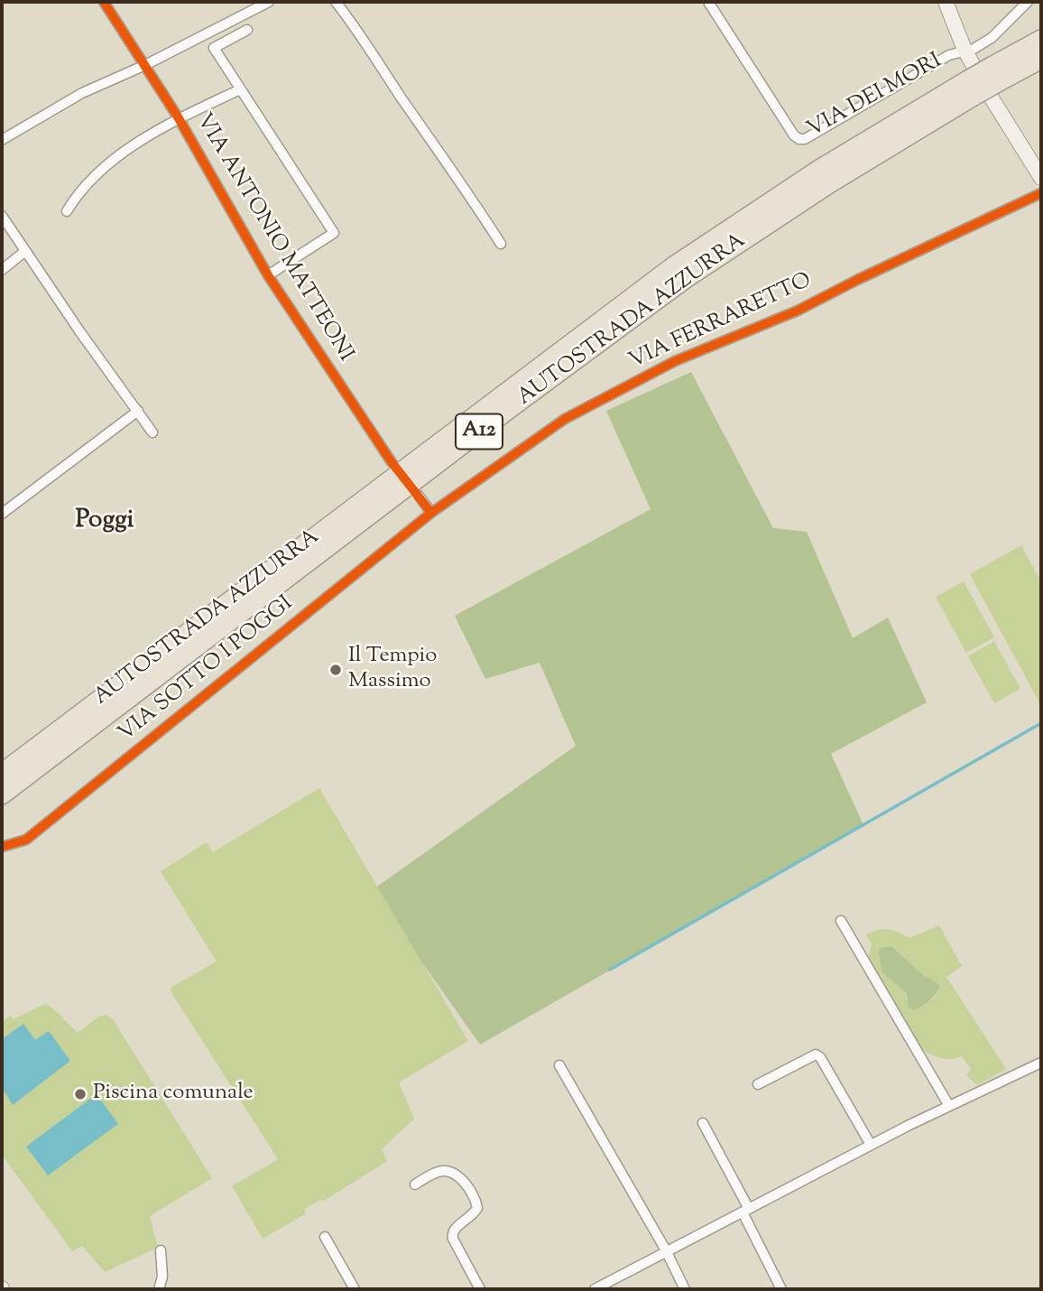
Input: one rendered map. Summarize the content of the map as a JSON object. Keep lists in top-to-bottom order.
{
  "streets": {
    "highway": ["AUTOSTRADA AZZURRA", "A12"],
    "street": [
      "VIA DEI MORI",
      "VIA ANTONIO MATTEONI",
      "VIA FERRARETTO",
      "VIA SOTTO I POGGI"
    ]
  },
  "crossings": [
    ["VIA FERRARETTO", "VIA SOTTO I POGGI"]
  ],
  "districts": ["Poggi"],
  "places": ["Il Tempio Massimo", "Piscina comunale"]
}
